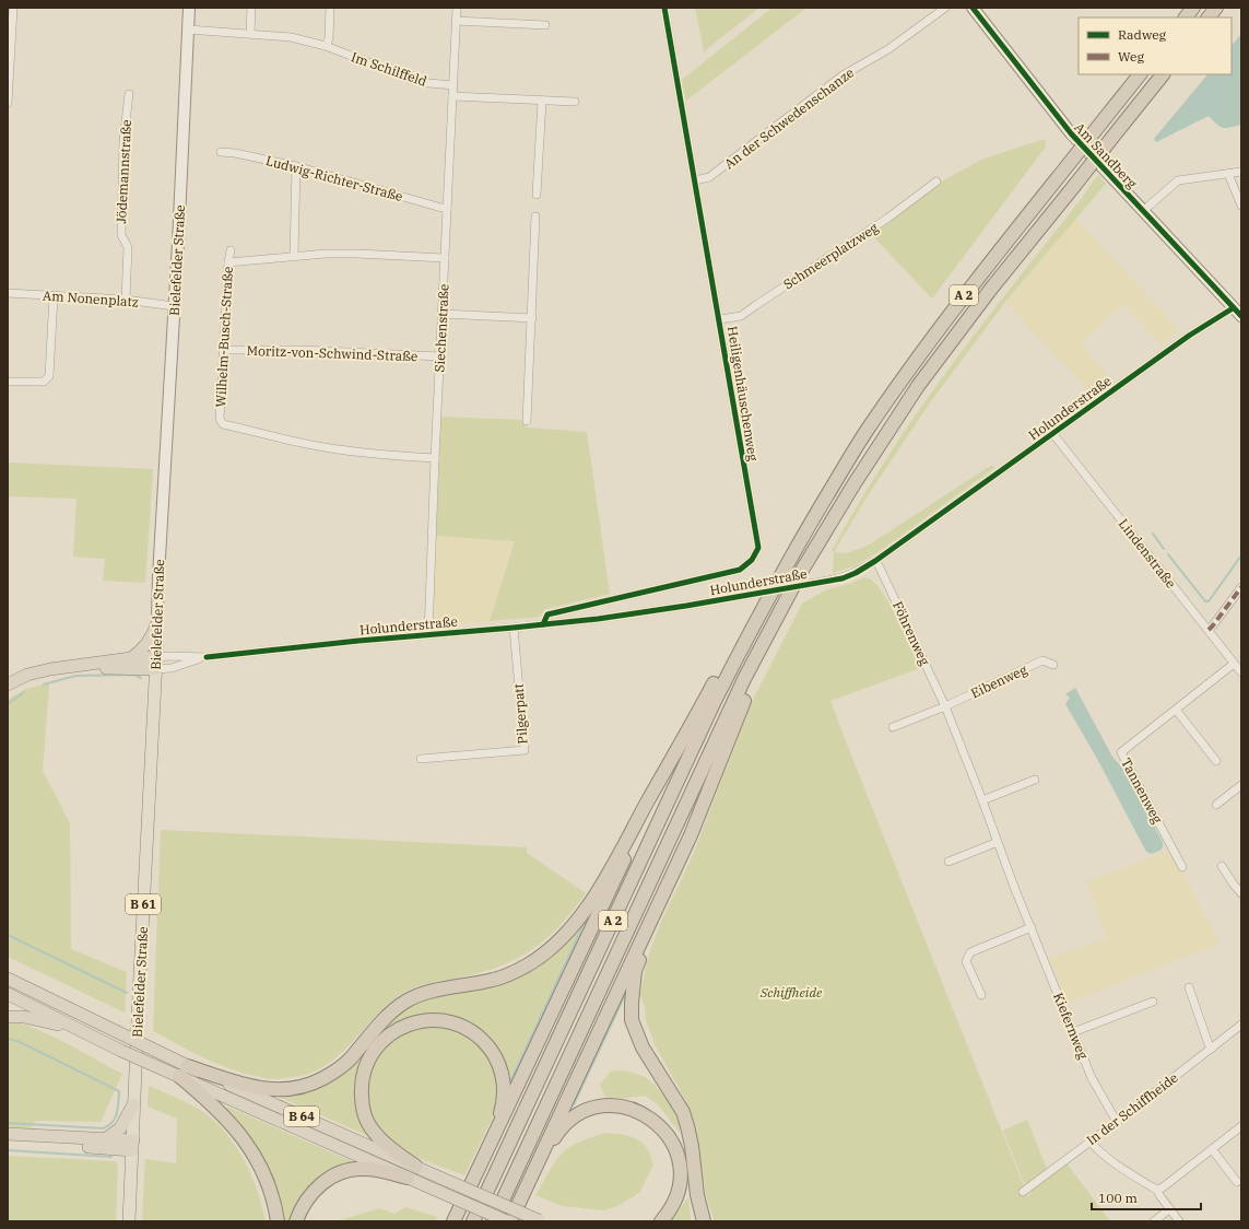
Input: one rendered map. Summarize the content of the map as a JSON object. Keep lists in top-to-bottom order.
{
  "streets": {
    "highway": ["A 2", "B 61", "B 64"],
    "main road": ["Am Sandberg", "Bielefelder Straße"],
    "street": [
      "Im Schilffeld",
      "An der Schwedenschanze",
      "Jödemannstraße",
      "Ludwig-Richter-Straße",
      "Schmeerplatzweg",
      "Am Nonenplatz",
      "Siechenstraße",
      "Wilhelm-Busch-Straße",
      "Moritz-von-Schwind-Straße",
      "Heiligenhäuschenweg",
      "Holunderstraße",
      "Lindenstraße",
      "Föhrenweg",
      "Eibenweg",
      "Pilgerpatt",
      "Tannenweg",
      "Kiefernweg",
      "In der Schiffheide"
    ]
  },
  "crossings": [
    ["Im Schilffeld", "Bielefelder Straße"],
    ["Im Schilffeld", "Siechenstraße"],
    ["An der Schwedenschanze", "Heiligenhäuschenweg"],
    ["Am Sandberg", "Holunderstraße"],
    ["Jödemannstraße", "Am Nonenplatz"],
    ["Ludwig-Richter-Straße", "Siechenstraße"],
    ["Schmeerplatzweg", "Heiligenhäuschenweg"],
    ["Bielefelder Straße", "Am Nonenplatz"],
    ["Bielefelder Straße", "Holunderstraße"],
    ["Bielefelder Straße", "B 61"],
    ["Siechenstraße", "Wilhelm-Busch-Straße"],
    ["Siechenstraße", "Moritz-von-Schwind-Straße"],
    ["Siechenstraße", "Holunderstraße"],
    ["Wilhelm-Busch-Straße", "Moritz-von-Schwind-Straße"],
    ["Heiligenhäuschenweg", "Holunderstraße"],
    ["Holunderstraße", "Lindenstraße"],
    ["Holunderstraße", "Föhrenweg"],
    ["Holunderstraße", "Pilgerpatt"],
    ["Lindenstraße", "Tannenweg"],
    ["Föhrenweg", "Eibenweg"],
    ["Föhrenweg", "Kiefernweg"],
    ["Kiefernweg", "In der Schiffheide"]
  ],
  "parks": ["Schiffheide"],
  "legend": ["Radweg", "Weg"],
  "scale_bar": "100 m"
}
